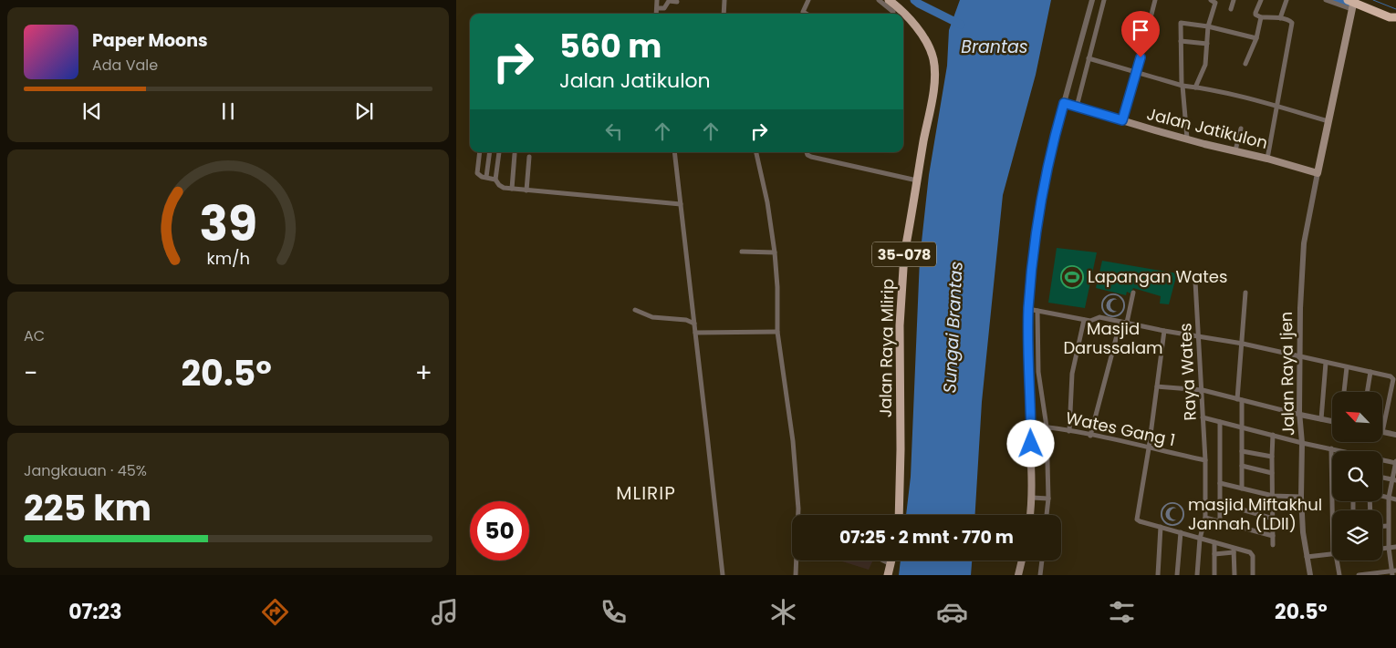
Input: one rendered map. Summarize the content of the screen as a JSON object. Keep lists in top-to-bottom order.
{
  "streets": {
    "main road": ["Jalan Jatikulon", "35-078", "Jalan Raya Mlirip"],
    "street": ["Raya Wates", "Jalan Raya Ijen", "Wates Gang 1"]
  },
  "crossings": [
    ["Jalan Jatikulon", "Jalan Raya Ijen"],
    ["Raya Wates", "Wates Gang 1"]
  ],
  "districts": ["MLIRIP"],
  "water": ["Brantas", "Sungai Brantas"],
  "places": {
    "sports": ["Lapangan Wates"],
    "mosque": ["Masjid Darussalam", "masjid Miftakhul Jannah (LDII)"]
  },
  "north": "top left",
  "page": {
    "turn": ["560 m", "Jalan Jatikulon"],
    "song": ["Paper Moons", "Ada Vale"],
    "tile": [
      "AC",
      ["Jangkauan · 45%", "225 km"]
    ],
    "heat": ["−", "20.5°", "+"],
    "limit": "50",
    "trip": "07:25 · 2 mnt · 770 m",
    "tabs": ["07:23", "20.5°"],
    "gauge": ["39", "km/h"]
  }
}
